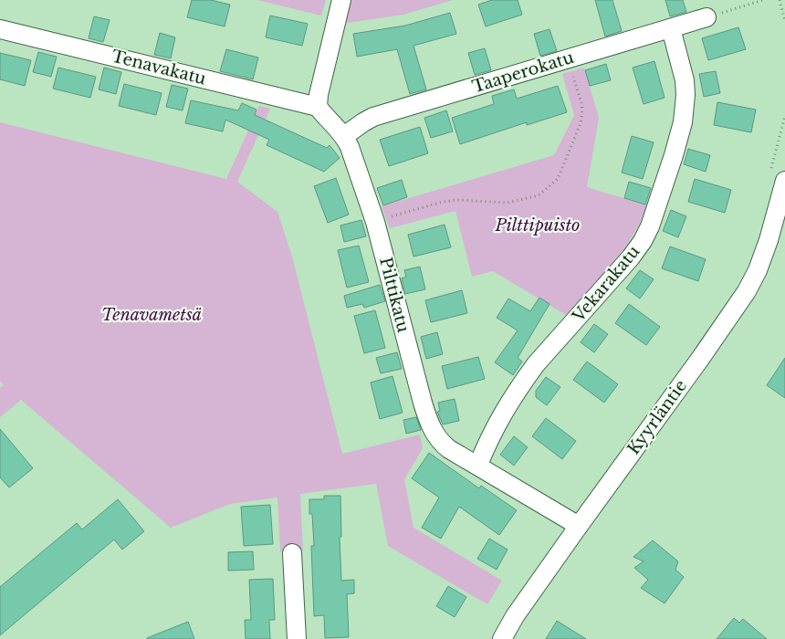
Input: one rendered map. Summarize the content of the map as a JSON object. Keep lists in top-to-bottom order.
{
  "streets": {
    "street": [
      "Tenavakatu",
      "Taaperokatu",
      "Vekarakatu",
      "Pilttikatu",
      "Kyyrläntie"
    ]
  },
  "crossings": [
    ["Tenavakatu", "Pilttikatu"],
    ["Taaperokatu", "Vekarakatu"],
    ["Taaperokatu", "Pilttikatu"],
    ["Vekarakatu", "Pilttikatu"],
    ["Pilttikatu", "Kyyrläntie"]
  ],
  "parks": ["Pilttipuisto", "Tenavametsä"]
}
